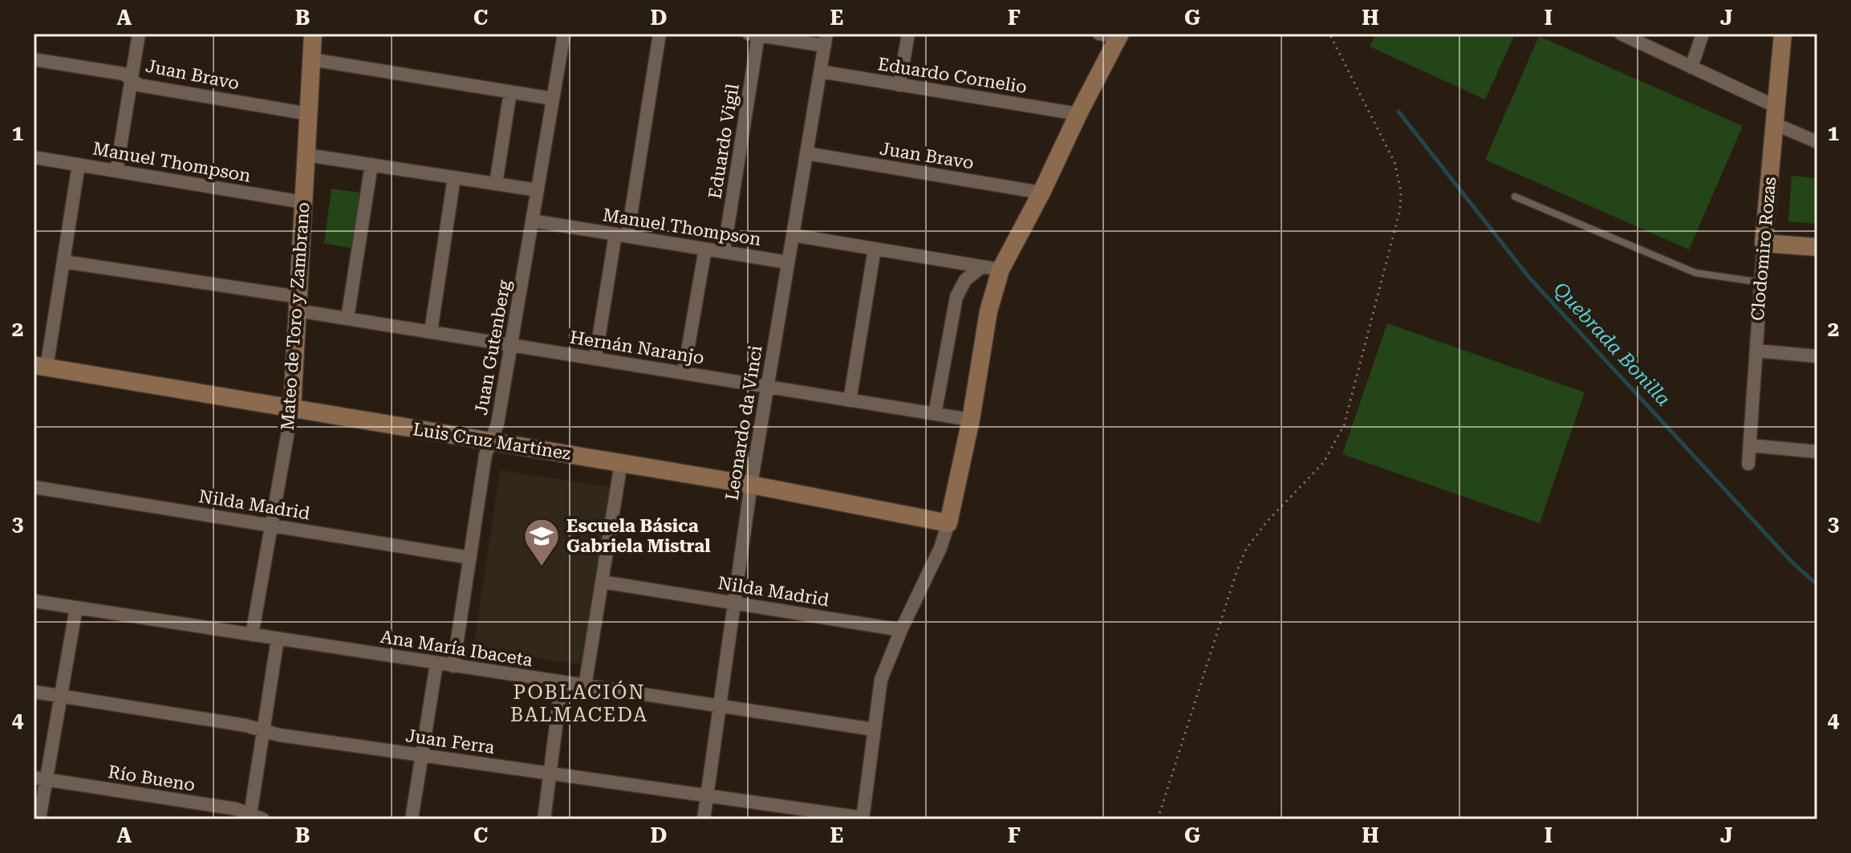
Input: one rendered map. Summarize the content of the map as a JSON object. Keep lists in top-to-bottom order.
{
  "streets": {
    "street": [
      "Juan Bravo",
      "Eduardo Cornelio",
      "Eduardo Vigil",
      "Manuel Thompson",
      "Clodomiro Rozas",
      "Mateo de Toro y Zambrano",
      "Juan Gutenberg",
      "Hernán Naranjo",
      "Leonardo da Vinci",
      "Luis Cruz Martínez",
      "Nilda Madrid",
      "Ana María Ibaceta",
      "Juan Ferra",
      "Río Bueno"
    ]
  },
  "crossings": [
    ["Juan Bravo", "Mateo de Toro y Zambrano"],
    ["Juan Bravo", "Leonardo da Vinci"],
    ["Eduardo Cornelio", "Leonardo da Vinci"],
    ["Eduardo Vigil", "Manuel Thompson"],
    ["Manuel Thompson", "Mateo de Toro y Zambrano"],
    ["Manuel Thompson", "Juan Gutenberg"],
    ["Manuel Thompson", "Leonardo da Vinci"],
    ["Mateo de Toro y Zambrano", "Hernán Naranjo"],
    ["Mateo de Toro y Zambrano", "Luis Cruz Martínez"],
    ["Mateo de Toro y Zambrano", "Nilda Madrid"],
    ["Mateo de Toro y Zambrano", "Ana María Ibaceta"],
    ["Juan Gutenberg", "Hernán Naranjo"],
    ["Juan Gutenberg", "Luis Cruz Martínez"],
    ["Juan Gutenberg", "Nilda Madrid"],
    ["Juan Gutenberg", "Ana María Ibaceta"],
    ["Hernán Naranjo", "Leonardo da Vinci"],
    ["Leonardo da Vinci", "Luis Cruz Martínez"],
    ["Leonardo da Vinci", "Nilda Madrid"],
    ["Leonardo da Vinci", "Ana María Ibaceta"],
    ["Leonardo da Vinci", "Juan Ferra"]
  ],
  "districts": ["POBLACIÓN BALMACEDA"],
  "water": ["Quebrada Bonilla"],
  "places": {
    "school or university": ["Escuela Básica Gabriela Mistral"]
  },
  "grid": {
    "columns": [
      "A",
      "B",
      "C",
      "D",
      "E",
      "F",
      "G",
      "H",
      "I",
      "J"
    ],
    "rows": [
      "1",
      "2",
      "3",
      "4"
    ]
  }
}
